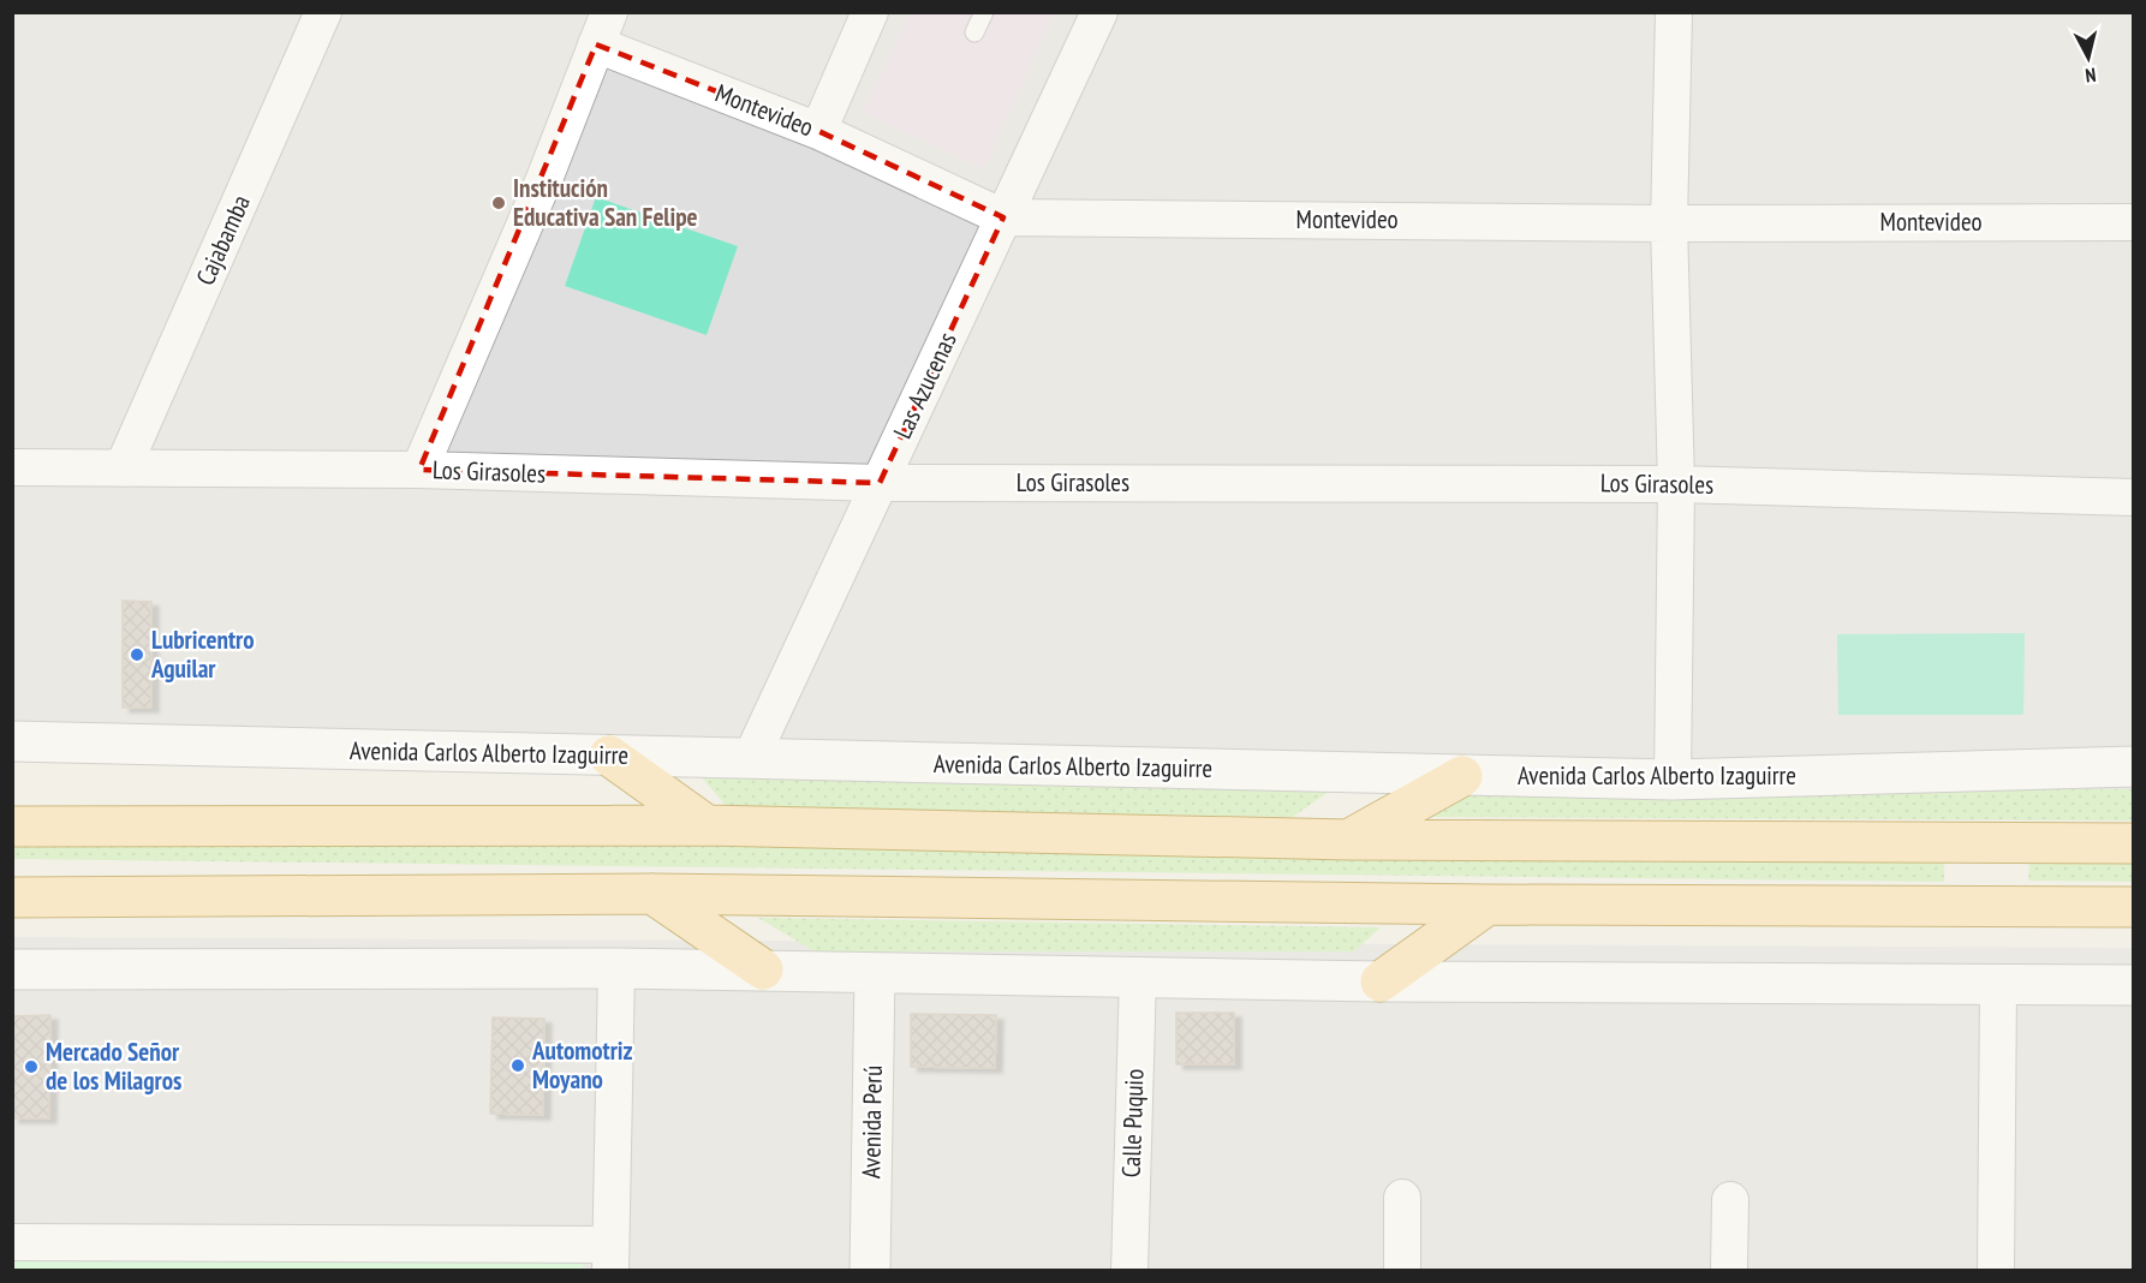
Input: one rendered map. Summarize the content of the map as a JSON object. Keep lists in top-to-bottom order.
{
  "streets": {
    "street": [
      "Montevideo",
      "Cajabamba",
      "Las Azucenas",
      "Los Girasoles",
      "Avenida Carlos Alberto Izaguirre",
      "Avenida Perú",
      "Calle Puquio"
    ]
  },
  "crossings": [
    ["Montevideo", "Las Azucenas"],
    ["Cajabamba", "Los Girasoles"],
    ["Las Azucenas", "Los Girasoles"],
    ["Las Azucenas", "Avenida Carlos Alberto Izaguirre"]
  ],
  "places": [
    "Institución Educativa San Felipe",
    "Lubricentro Aguilar",
    "Automotriz Moyano",
    "Mercado Señor de los Milagros"
  ],
  "north": "bottom"
}
